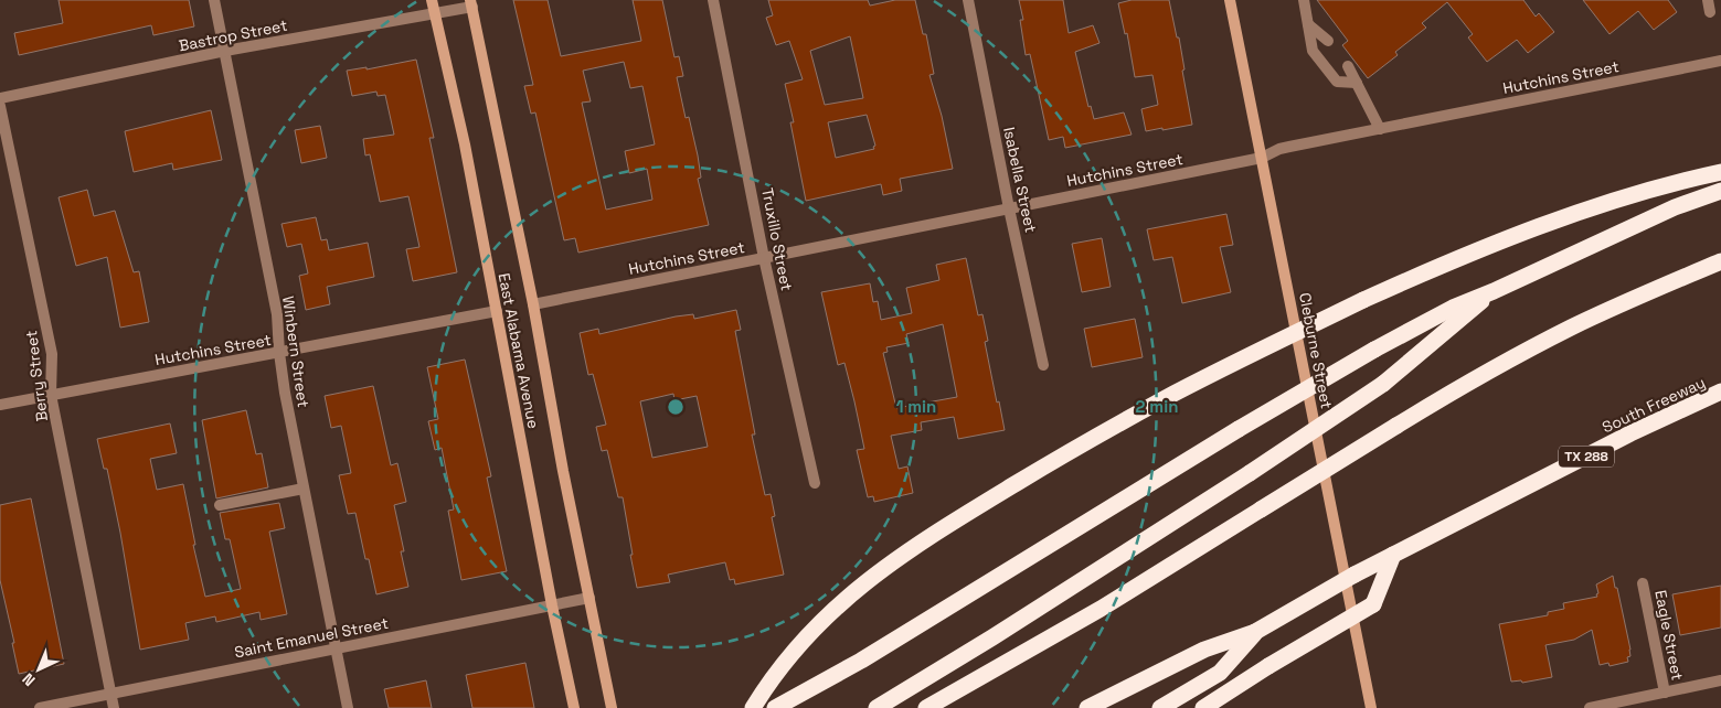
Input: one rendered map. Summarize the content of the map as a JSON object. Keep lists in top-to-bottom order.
{
  "streets": {
    "highway": ["South Freeway", "TX 288"],
    "street": [
      "Bastrop Street",
      "Hutchins Street",
      "Isabella Street",
      "Truxillo Street",
      "East Alabama Avenue",
      "Cleburne Street",
      "Winbern Street",
      "Berry Street",
      "Eagle Street",
      "Saint Emanuel Street"
    ]
  },
  "crossings": [
    ["Bastrop Street", "East Alabama Avenue"],
    ["Bastrop Street", "Winbern Street"],
    ["Hutchins Street", "Isabella Street"],
    ["Hutchins Street", "Truxillo Street"],
    ["Hutchins Street", "East Alabama Avenue"],
    ["Hutchins Street", "Cleburne Street"],
    ["Hutchins Street", "Winbern Street"],
    ["Hutchins Street", "Berry Street"],
    ["East Alabama Avenue", "Saint Emanuel Street"],
    ["Winbern Street", "Saint Emanuel Street"],
    ["Berry Street", "Saint Emanuel Street"]
  ],
  "north": "bottom left",
  "rings": ["1 min", "2 min"]
}
